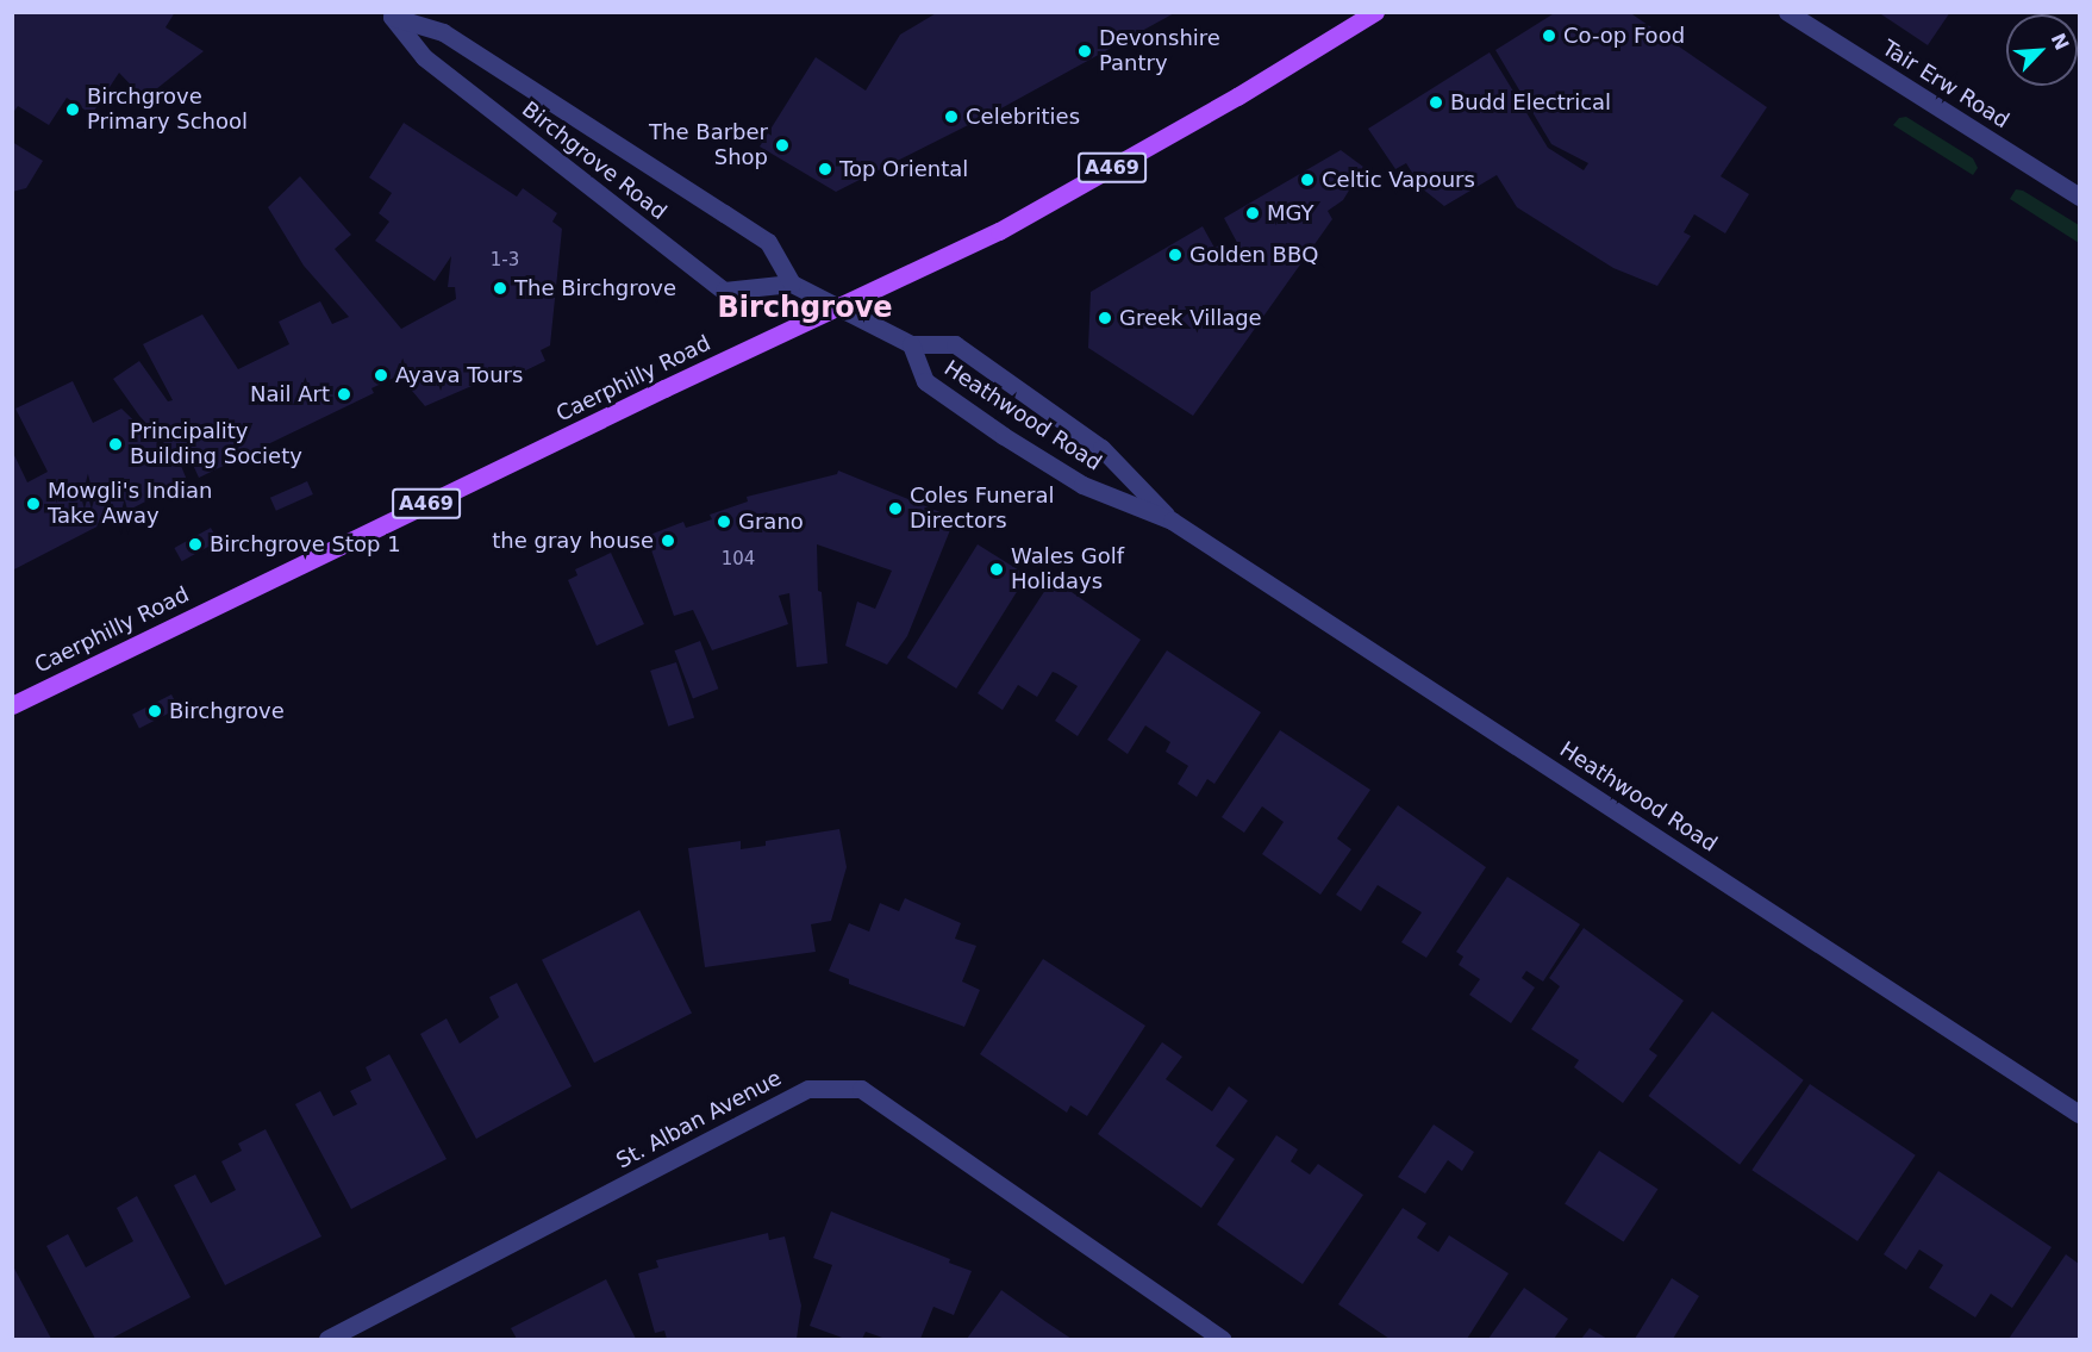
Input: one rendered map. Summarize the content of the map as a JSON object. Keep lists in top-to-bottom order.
{
  "streets": {
    "main road": ["A469", "Caerphilly Road"],
    "street": [
      "Tair Erw Road",
      "Birchgrove Road",
      "Heathwood Road",
      "St. Alban Avenue"
    ]
  },
  "crossings": [
    ["Caerphilly Road", "Heathwood Road"]
  ],
  "districts": ["Birchgrove"],
  "places": [
    "Co-op Food",
    "Devonshire Pantry",
    "Budd Electrical",
    "Birchgrove Primary School",
    "Celebrities",
    "The Barber Shop",
    "Top Oriental",
    "Celtic Vapours",
    "MGY",
    "Golden BBQ",
    "The Birchgrove",
    "Greek Village",
    "Ayava Tours",
    "Nail Art",
    "Principality Building Society",
    "Mowgli's Indian Take Away",
    "Coles Funeral Directors",
    "Grano",
    "the gray house",
    "Birchgrove Stop 1",
    "Wales Golf Holidays",
    "Birchgrove"
  ],
  "house_numbers": ["1-3", "104"],
  "north": "top right"
}
